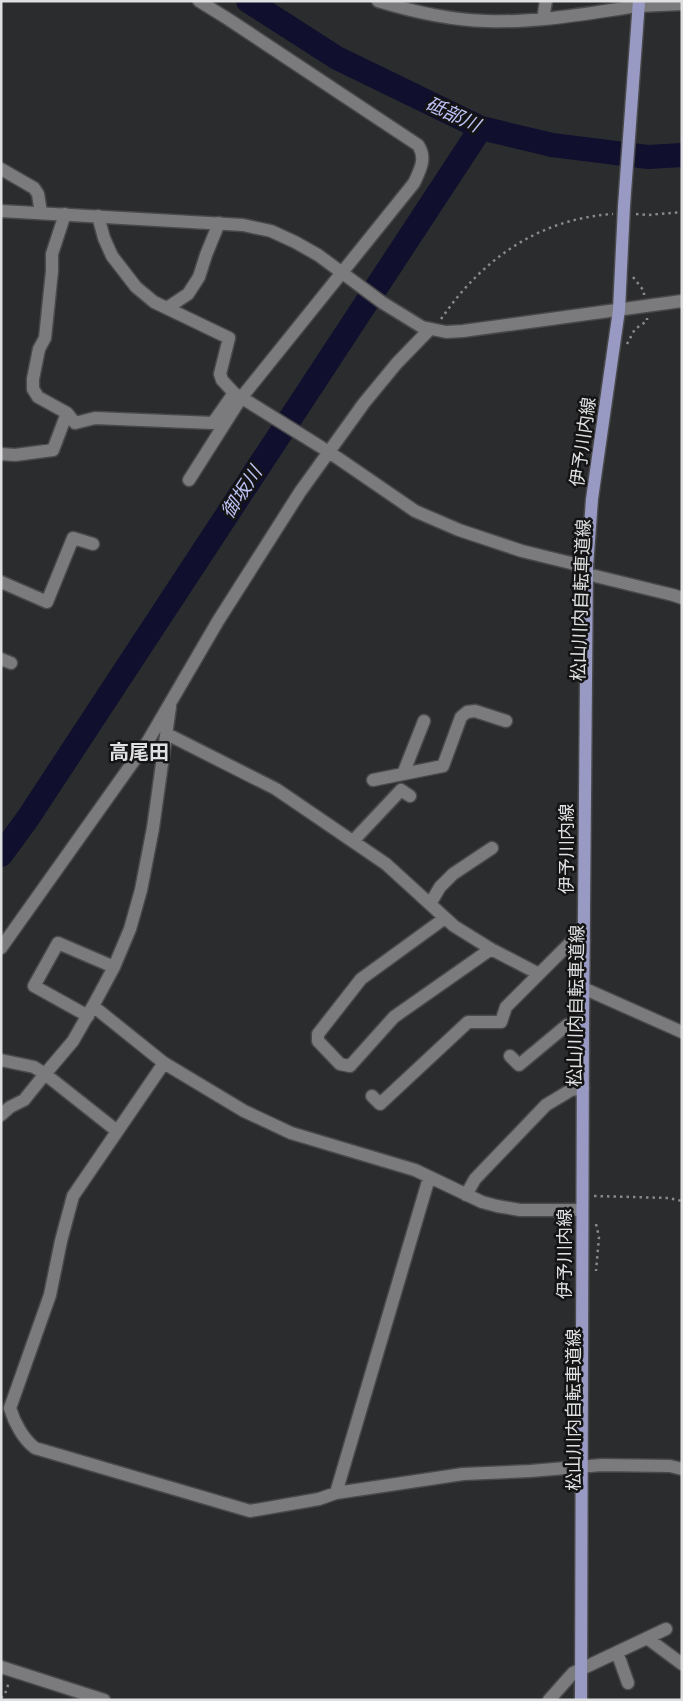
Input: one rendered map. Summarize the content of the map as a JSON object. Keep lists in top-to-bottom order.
{
  "streets": {
    "main road": ["伊予川内線"]
  },
  "districts": ["高尾田"],
  "water": ["砥部川", "御坂川"]
}
